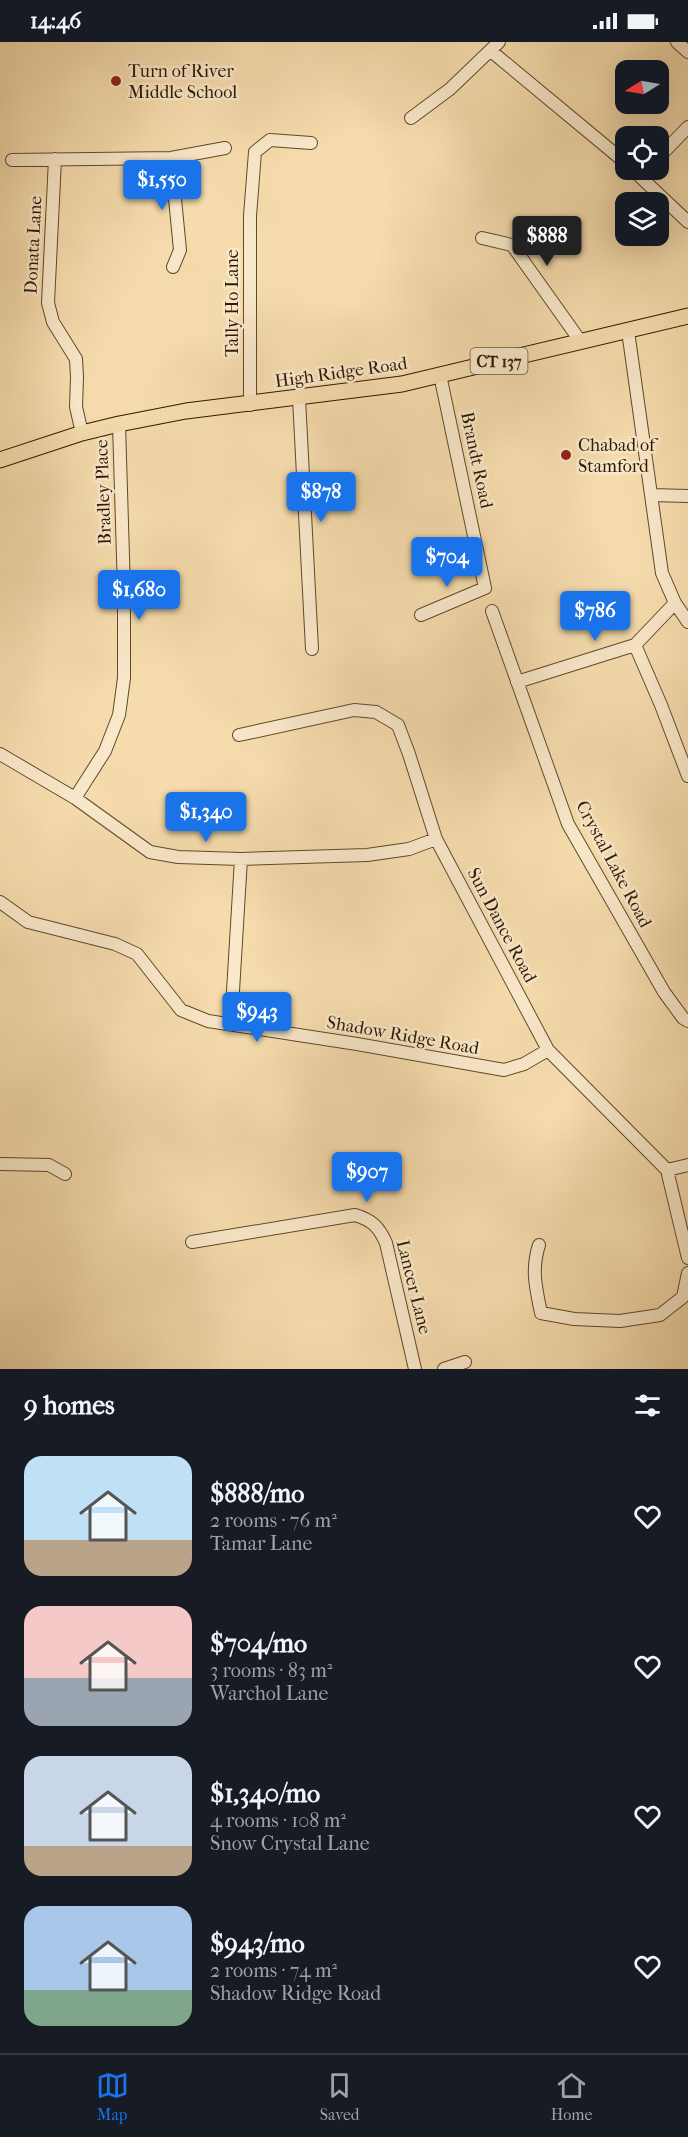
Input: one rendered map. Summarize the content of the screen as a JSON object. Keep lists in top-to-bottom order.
{
  "streets": {
    "main road": ["CT 137", "High Ridge Road"],
    "street": [
      "Donata Lane",
      "Tally Ho Lane",
      "Brandt Road",
      "Bradley Place",
      "Crystal Lake Road",
      "Sun Dance Road",
      "Shadow Ridge Road",
      "Lancer Lane"
    ]
  },
  "crossings": [
    ["Donata Lane", "High Ridge Road"],
    ["Tally Ho Lane", "High Ridge Road"],
    ["High Ridge Road", "Brandt Road"],
    ["High Ridge Road", "Bradley Place"],
    ["Sun Dance Road", "Shadow Ridge Road"]
  ],
  "places": ["Turn of River Middle School", "Chabad of Stamford"],
  "north": "left",
  "page": {
    "status": "14:46",
    "price": [
      "$1,550",
      "$888",
      "$878",
      "$704",
      "$1,680",
      "$786",
      "$1,340",
      "$943",
      "$907"
    ],
    "heading": "9 homes",
    "list": [
      {
        "name": "$888/mo",
        "note": "2 rooms · 76 m² · Tamar Lane"
      },
      {
        "name": "$704/mo",
        "note": "3 rooms · 83 m² · Warchol Lane"
      },
      {
        "name": "$1,340/mo",
        "note": "4 rooms · 108 m² · Snow Crystal Lane"
      },
      {
        "name": "$943/mo",
        "note": "2 rooms · 74 m² · Shadow Ridge Road"
      }
    ],
    "tabs": ["Map", "Saved", "Home"]
  }
}
